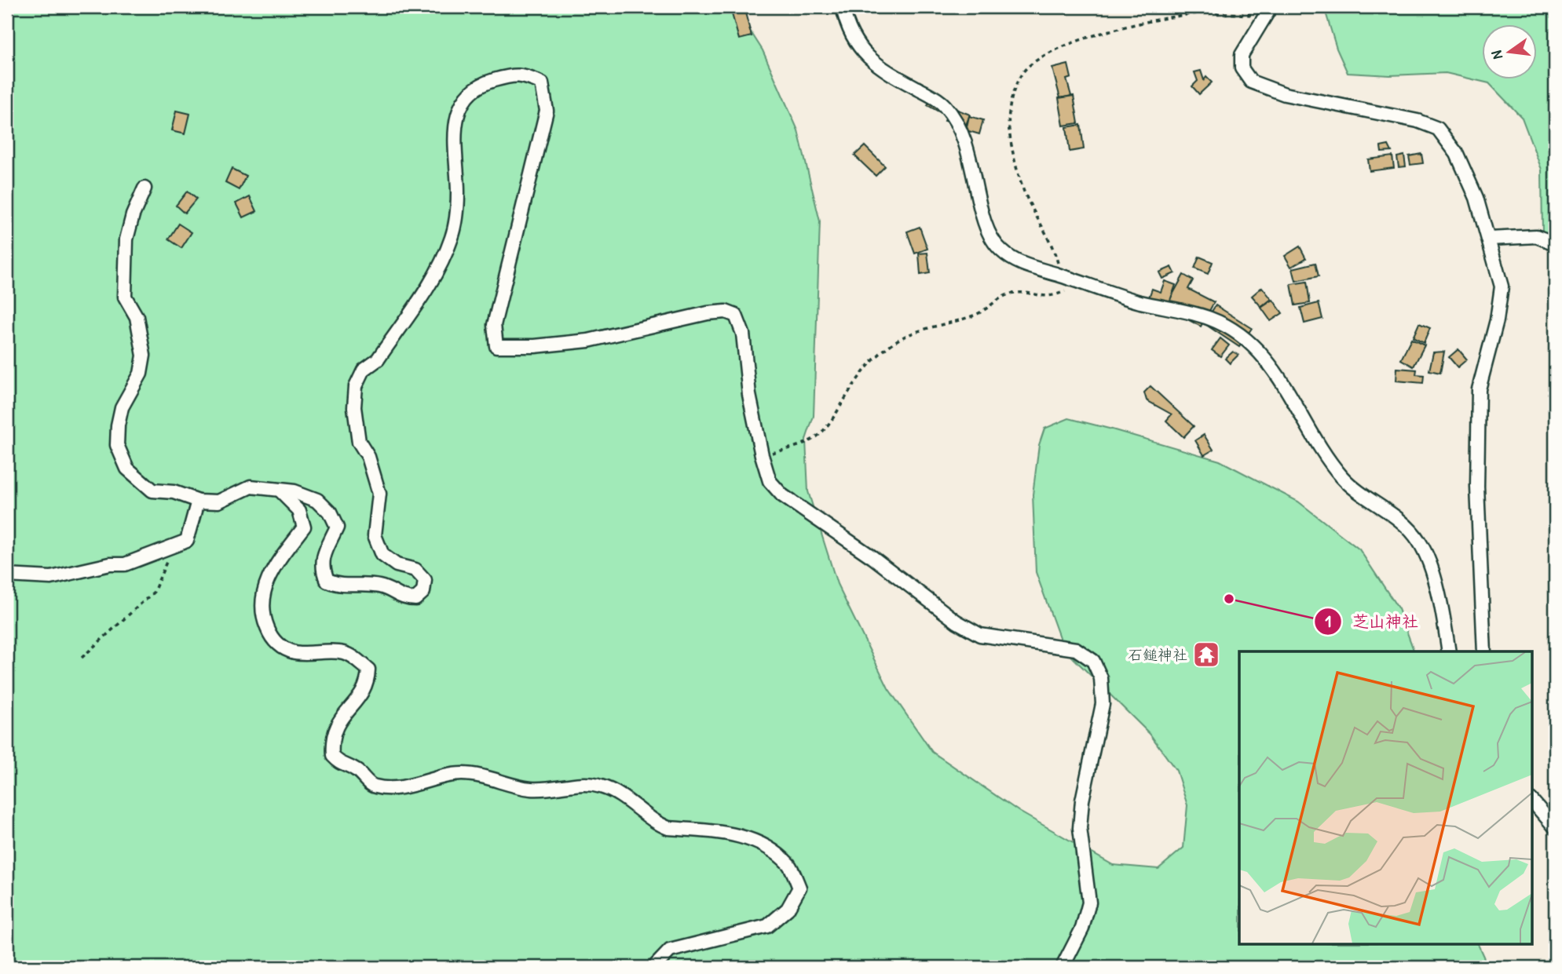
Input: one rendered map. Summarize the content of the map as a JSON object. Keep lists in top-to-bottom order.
{
  "places": {
    "other": ["芝山神社"],
    "temple": ["石鎚神社"]
  },
  "north": "left"
}
